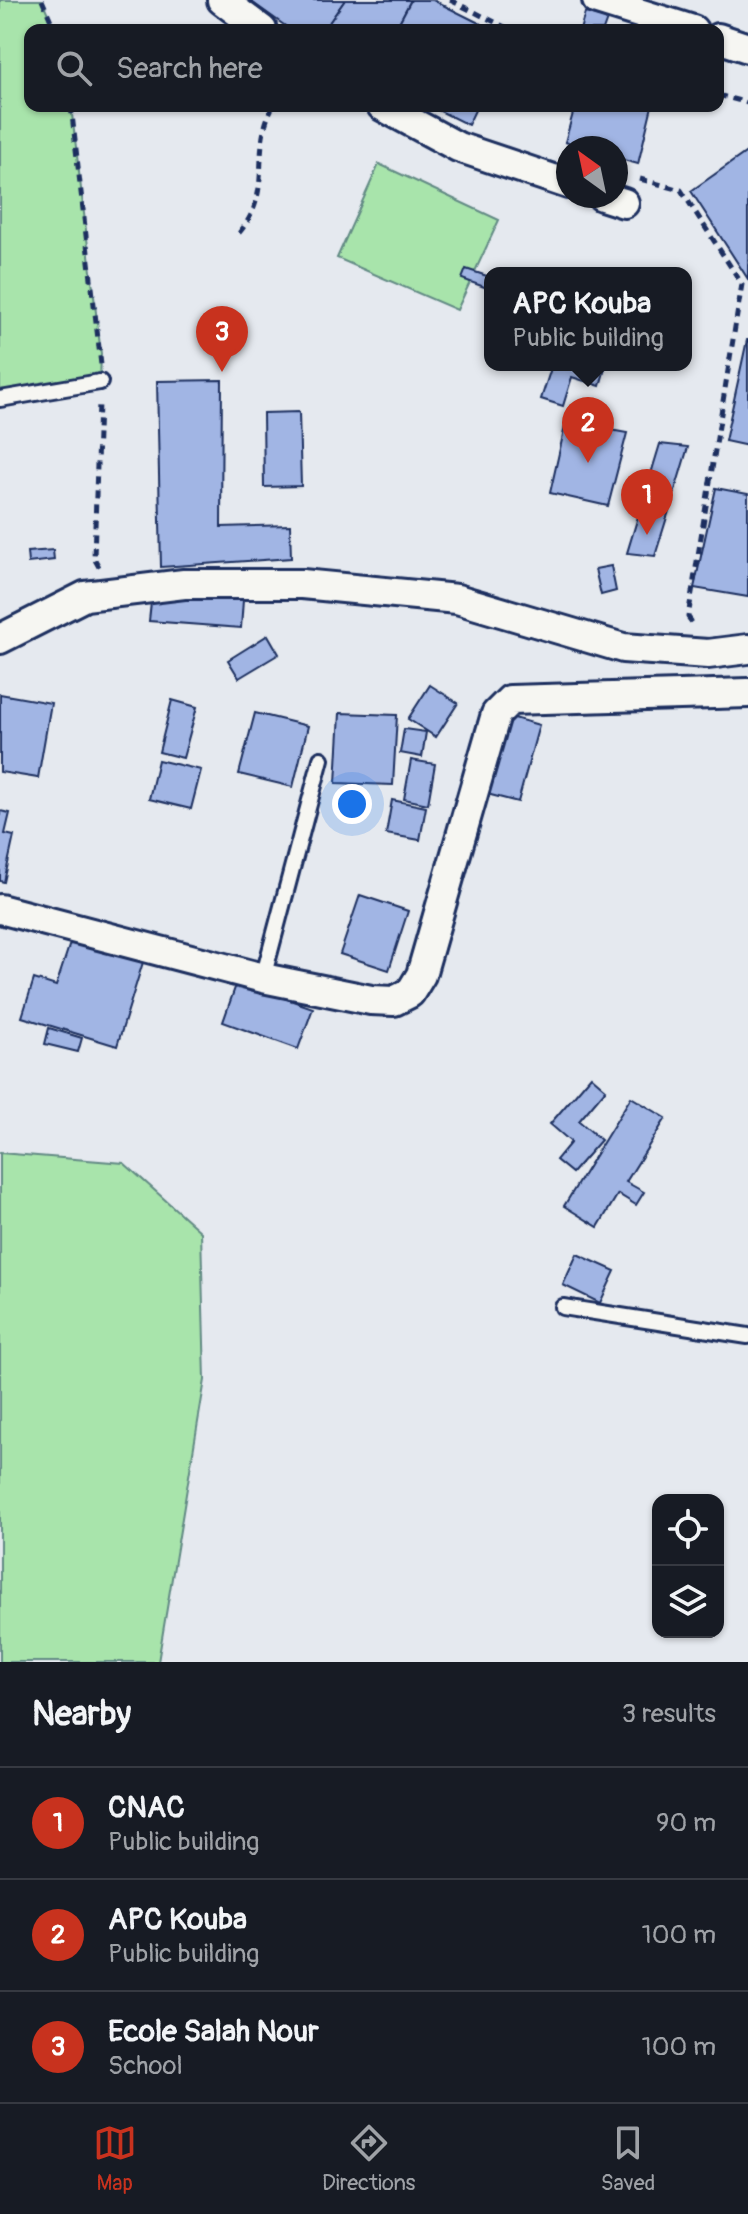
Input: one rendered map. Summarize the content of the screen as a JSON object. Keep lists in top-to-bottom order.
{
  "north": "top left",
  "page": {
    "search": "Search here",
    "popup": ["APC Kouba", "Public building"],
    "pins": ["3", "2", "1"],
    "heading": ["Nearby", "3 results"],
    "list": [
      {
        "mark": "1",
        "name": "CNAC",
        "note": "Public building",
        "value": "90 m"
      },
      {
        "mark": "2",
        "name": "APC Kouba",
        "note": "Public building",
        "value": "100 m"
      },
      {
        "mark": "3",
        "name": "Ecole Salah Nour",
        "note": "School",
        "value": "100 m"
      }
    ],
    "nav": ["Map", "Directions", "Saved"]
  }
}
